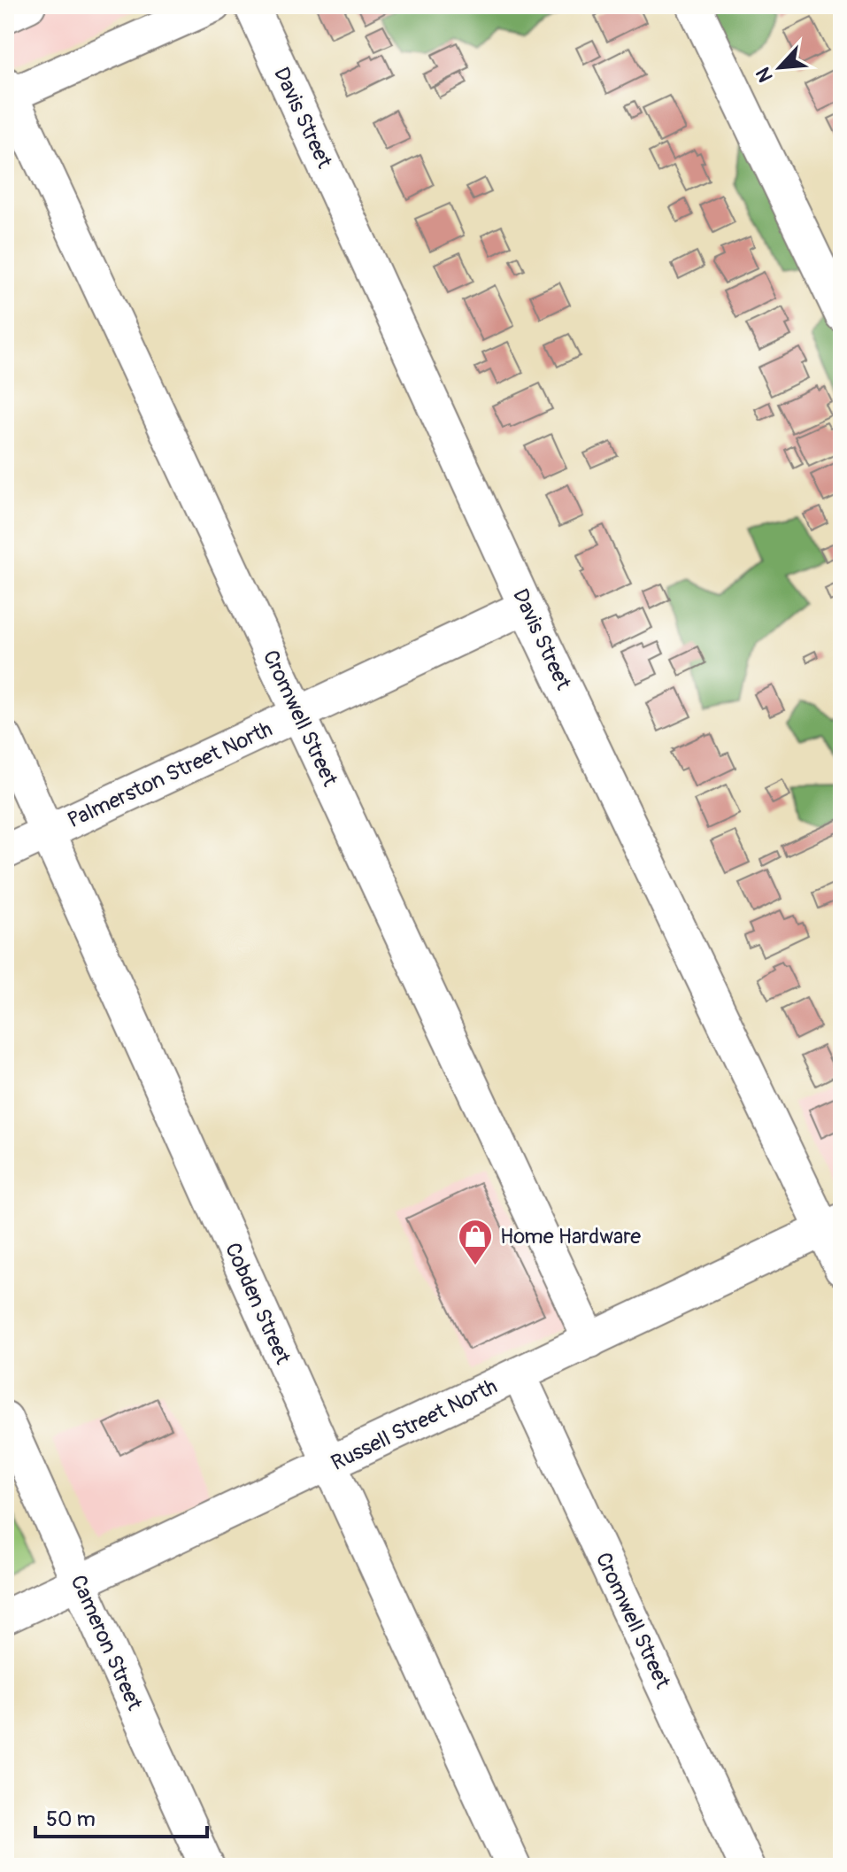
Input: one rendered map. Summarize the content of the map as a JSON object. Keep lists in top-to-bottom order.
{
  "streets": {
    "street": [
      "Davis Street",
      "Cromwell Street",
      "Palmerston Street North",
      "Cobden Street",
      "Russell Street North",
      "Cameron Street"
    ]
  },
  "crossings": [
    ["Davis Street", "Palmerston Street North"],
    ["Davis Street", "Russell Street North"],
    ["Cromwell Street", "Palmerston Street North"],
    ["Cromwell Street", "Russell Street North"],
    ["Palmerston Street North", "Cobden Street"],
    ["Cobden Street", "Russell Street North"],
    ["Russell Street North", "Cameron Street"]
  ],
  "places": {
    "shop": ["Home Hardware"]
  },
  "scale_bar": "50 m",
  "north": "bottom left"
}
